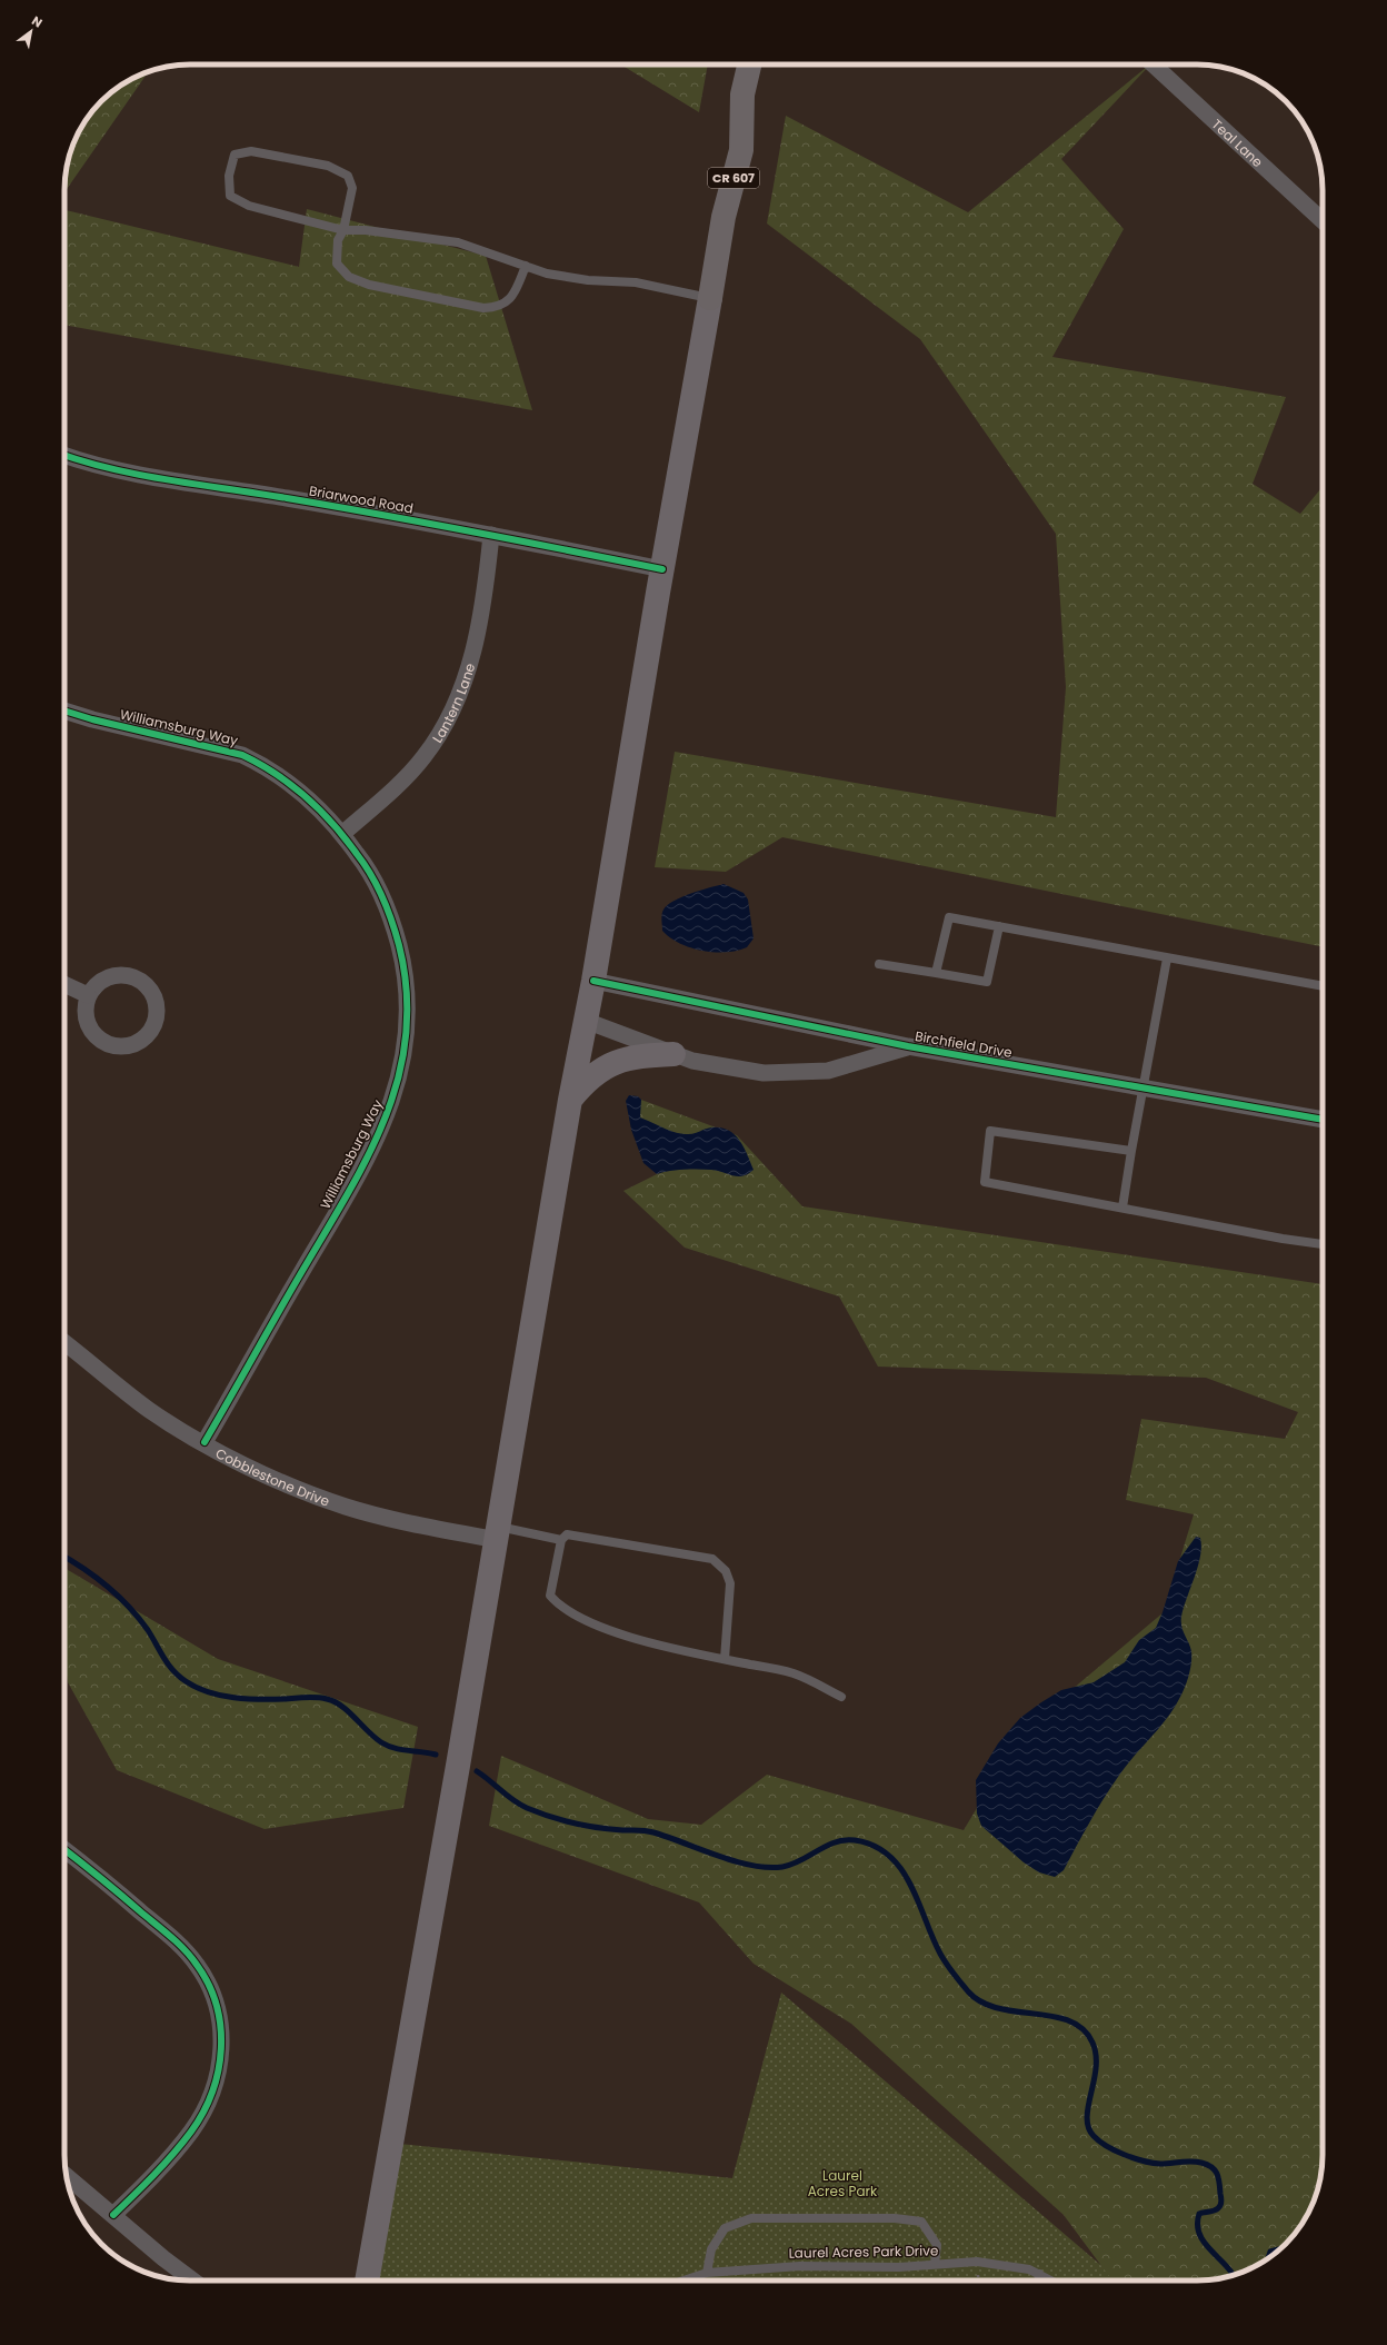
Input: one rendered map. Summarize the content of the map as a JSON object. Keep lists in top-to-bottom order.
{
  "streets": {
    "main road": ["CR 607"],
    "street": [
      "Teal Lane",
      "Briarwood Road",
      "Lantern Lane",
      "Williamsburg Way",
      "Birchfield Drive",
      "Cobblestone Drive"
    ],
    "lane": ["Laurel Acres Park Drive"]
  },
  "crossings": [
    ["Briarwood Road", "Lantern Lane"],
    ["Lantern Lane", "Williamsburg Way"],
    ["Williamsburg Way", "Cobblestone Drive"]
  ],
  "parks": ["Laurel Acres Park"],
  "north": "top right"
}
